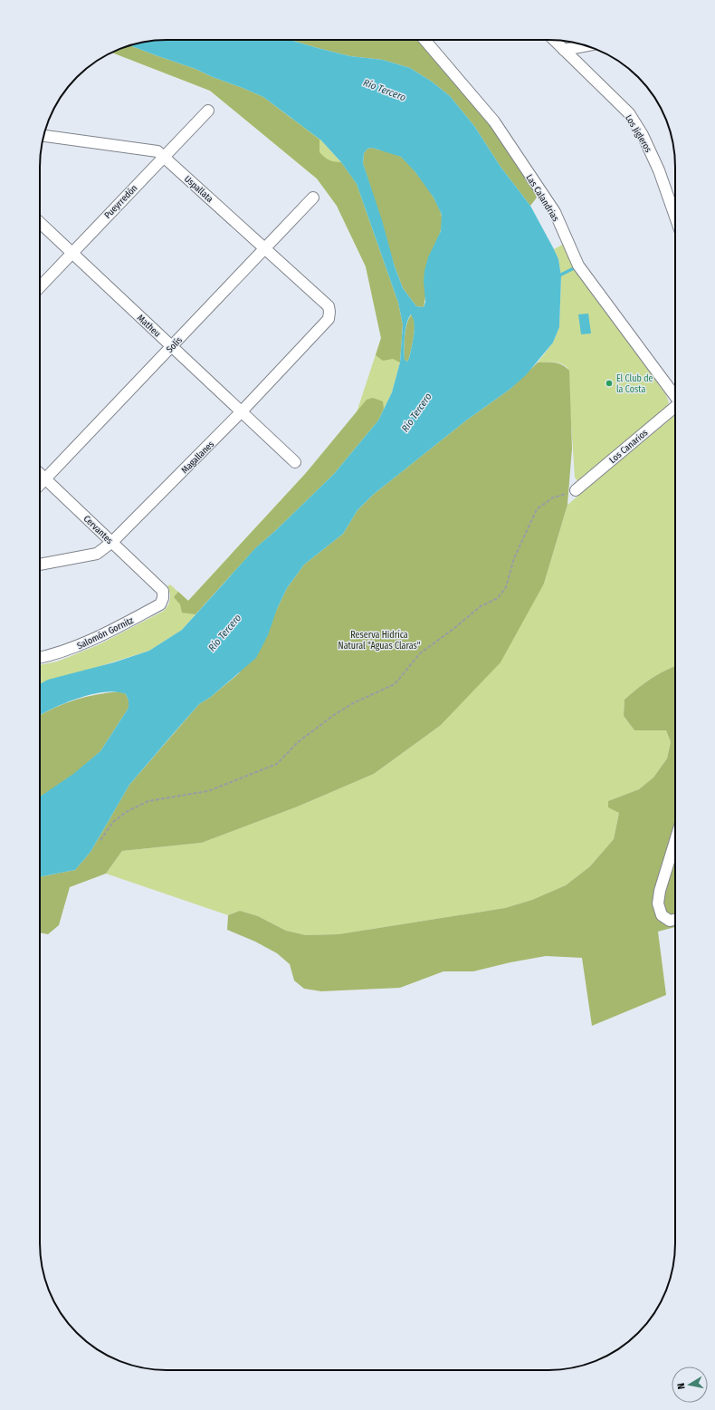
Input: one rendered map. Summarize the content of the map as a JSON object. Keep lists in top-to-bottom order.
{
  "streets": {
    "street": [
      "Los Jigleros",
      "Uspallata",
      "Las Calandrias",
      "Pueyrredón",
      "Matheu",
      "Solís",
      "Los Canarios",
      "Magallanes",
      "Cervantes",
      "Salomón Gornitz"
    ]
  },
  "crossings": [
    ["Uspallata", "Pueyrredón"],
    ["Uspallata", "Solís"],
    ["Uspallata", "Magallanes"],
    ["Pueyrredón", "Matheu"],
    ["Matheu", "Solís"],
    ["Matheu", "Magallanes"],
    ["Solís", "Cervantes"],
    ["Magallanes", "Cervantes"],
    ["Cervantes", "Salomón Gornitz"]
  ],
  "water": ["Río Tercero"],
  "parks": ["Reserva Hidríca Natural \"Aguas Claras\""],
  "places": ["El Club de la Costa"],
  "north": "left"
}
